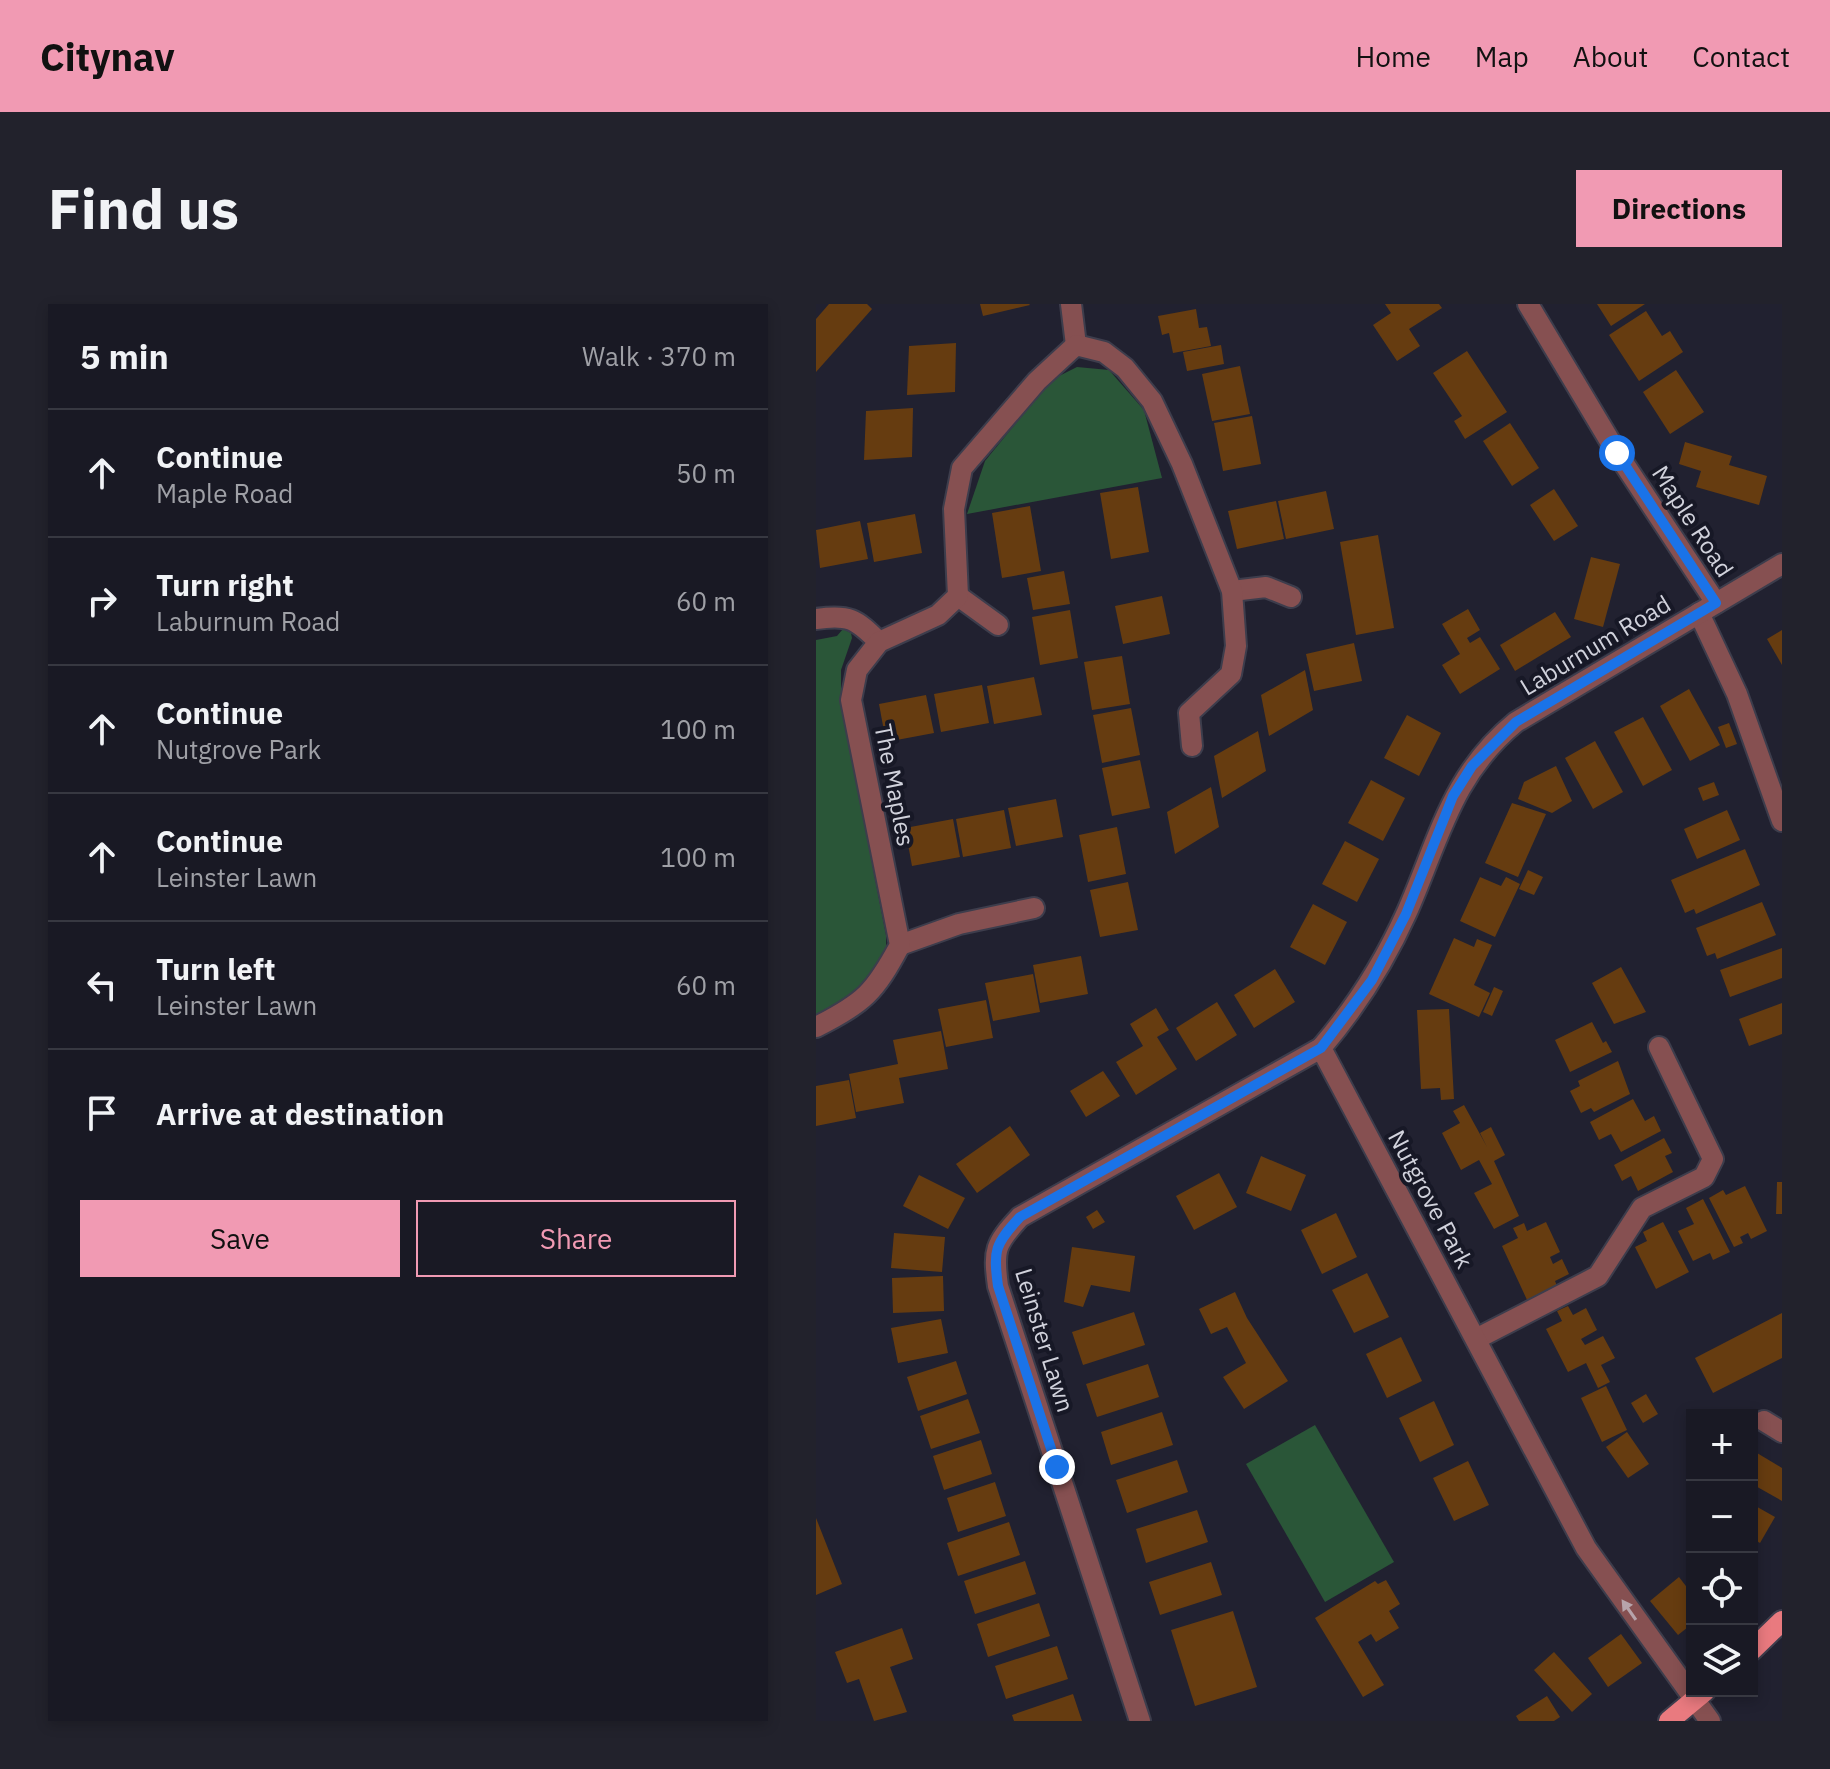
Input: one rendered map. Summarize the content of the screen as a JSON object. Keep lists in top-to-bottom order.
{
  "streets": {
    "street": [
      "Maple Road",
      "Laburnum Road",
      "The Maples",
      "Nutgrove Park",
      "Leinster Lawn"
    ]
  },
  "crossings": [
    ["Maple Road", "Laburnum Road"],
    ["Laburnum Road", "Nutgrove Park"],
    ["Laburnum Road", "Leinster Lawn"],
    ["Nutgrove Park", "Leinster Lawn"]
  ],
  "one_way": ["Nutgrove Park"],
  "page": {
    "header": "Citynav",
    "nav": [
      "Home",
      "Map",
      "About",
      "Contact"
    ],
    "buttons": [
      "Directions",
      ["Save", "Share"]
    ],
    "title": "Find us",
    "heading": ["5 min", "Walk · 370 m"],
    "list": [
      ["Continue", "Maple Road", "50 m"],
      ["Turn right", "Laburnum Road", "60 m"],
      ["Continue", "Nutgrove Park", "100 m"],
      ["Continue", "Leinster Lawn", "100 m"],
      ["Turn left", "Leinster Lawn", "60 m"],
      "Arrive at destination"
    ],
    "map_buttons": ["+", "−"]
  }
}
